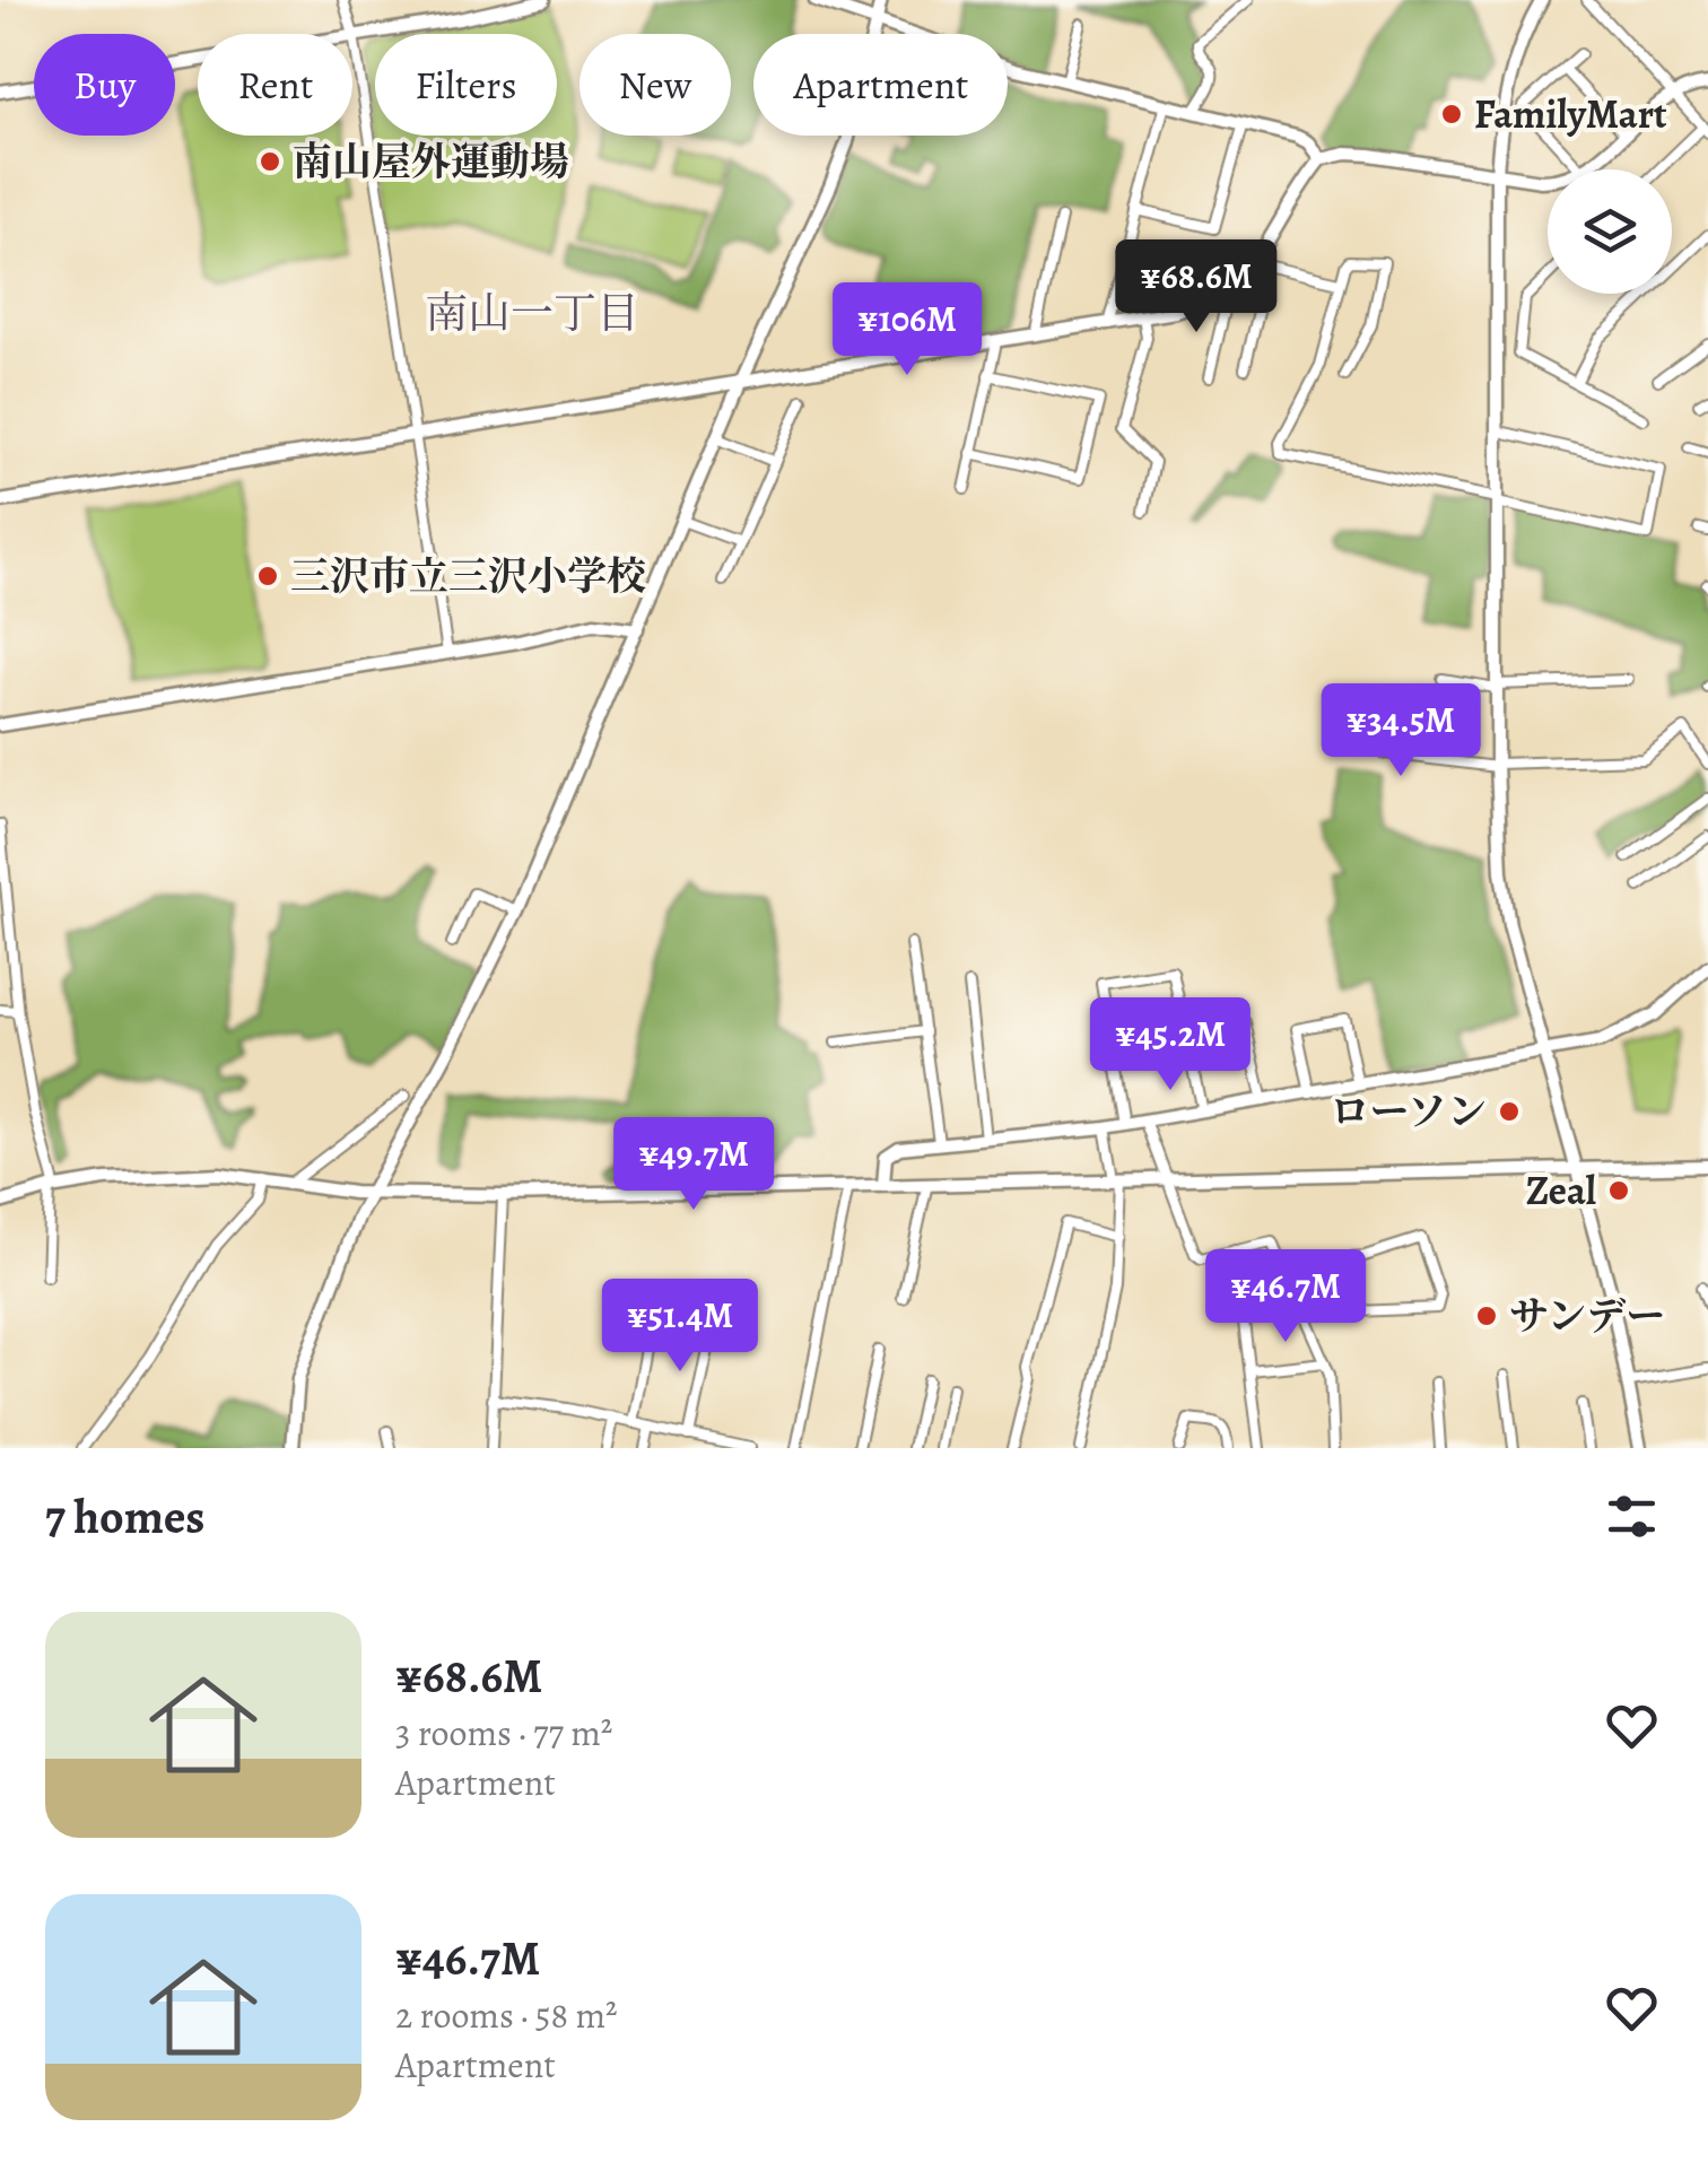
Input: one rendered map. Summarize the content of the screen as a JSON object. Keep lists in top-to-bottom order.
{
  "districts": ["南山一丁目"],
  "places": [
    "FamilyMart",
    "南山屋外運動場",
    "三沢市立三沢小学校",
    "ローソン",
    "Zeal",
    "サンデー"
  ],
  "page": {
    "chip": [
      "Buy",
      "Rent",
      "Filters",
      "New",
      "Apartment"
    ],
    "price": [
      "¥68.6M",
      "¥106M",
      "¥34.5M",
      "¥45.2M",
      "¥49.7M",
      "¥46.7M",
      "¥51.4M"
    ],
    "heading": "7 homes",
    "list": [
      {
        "name": "¥68.6M",
        "note": "3 rooms · 77 m² · Apartment"
      },
      {
        "name": "¥46.7M",
        "note": "2 rooms · 58 m² · Apartment"
      }
    ]
  }
}
